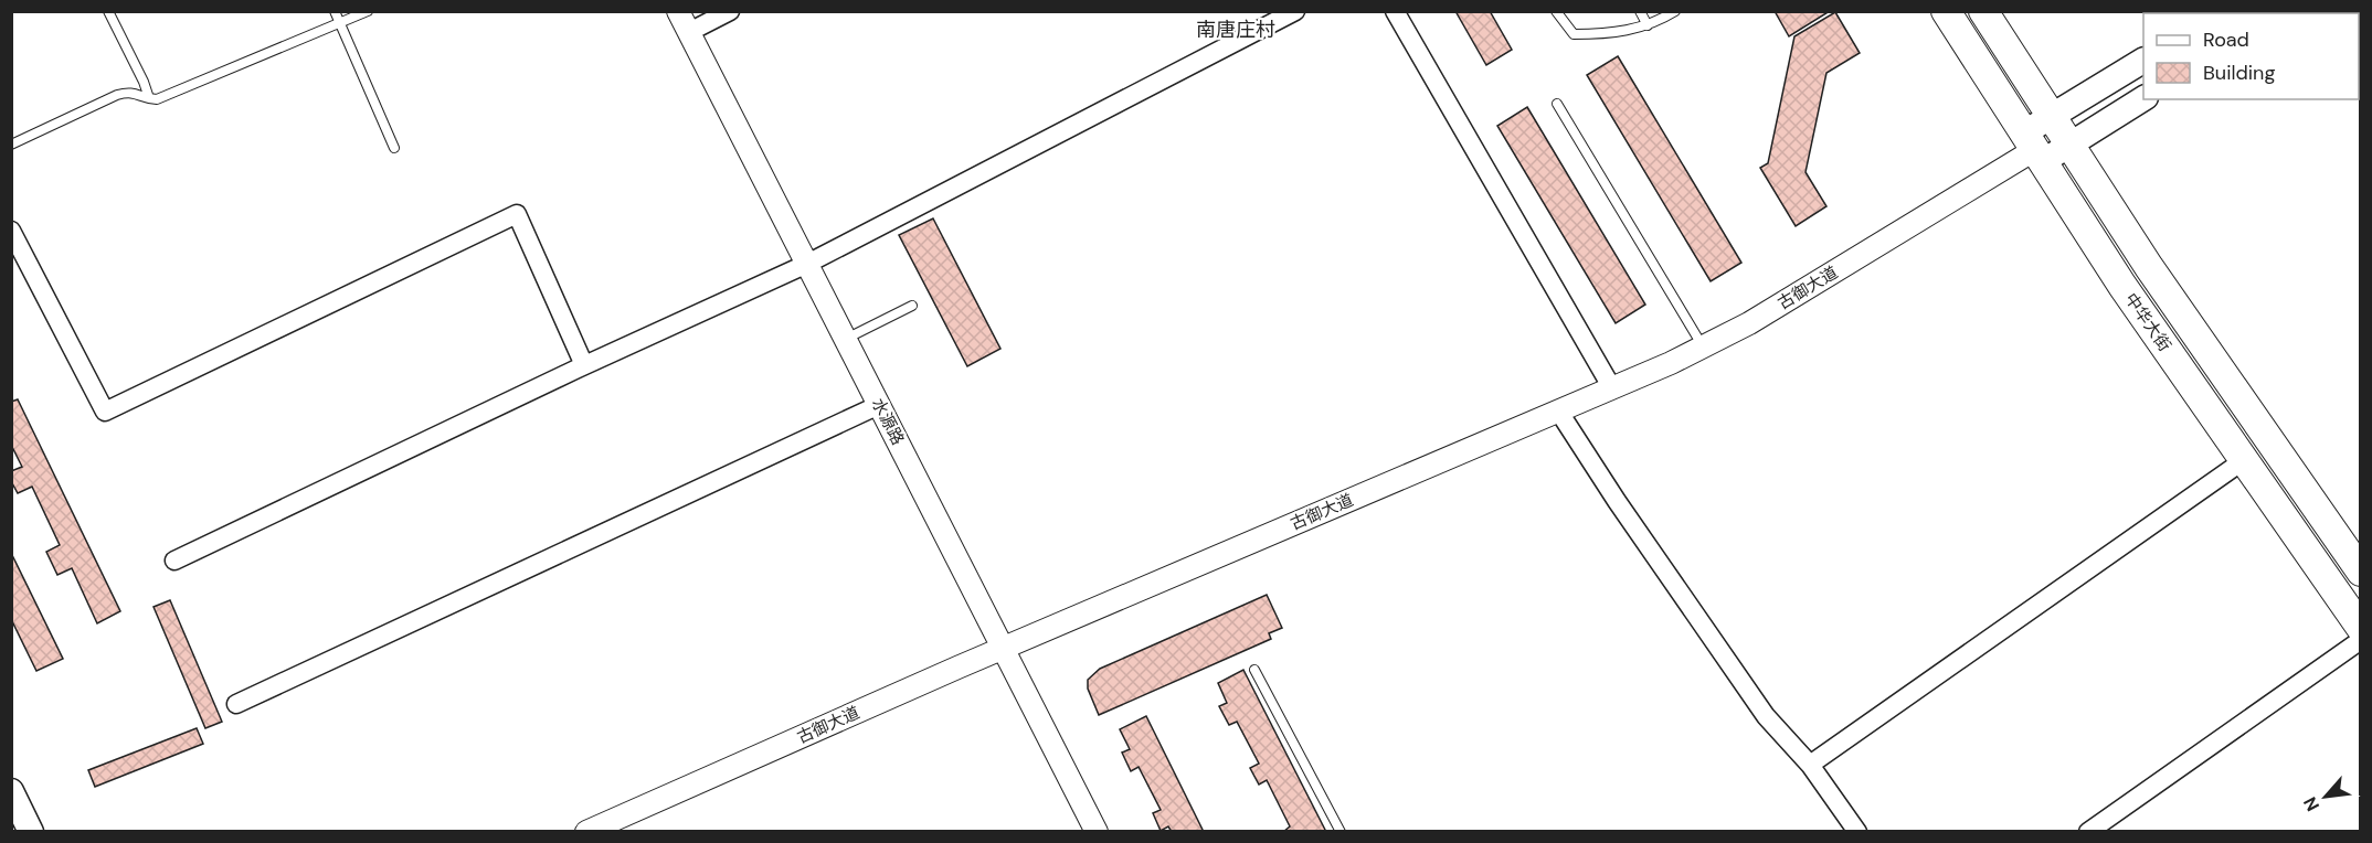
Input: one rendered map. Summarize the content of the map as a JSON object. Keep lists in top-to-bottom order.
{
  "streets": {
    "main road": ["古御大道", "中华大街"],
    "street": ["水源路"]
  },
  "crossings": [
    ["古御大道", "中华大街"],
    ["古御大道", "水源路"]
  ],
  "districts": ["南唐庄村"],
  "legend": ["Road", "Building"],
  "north": "bottom left"
}
